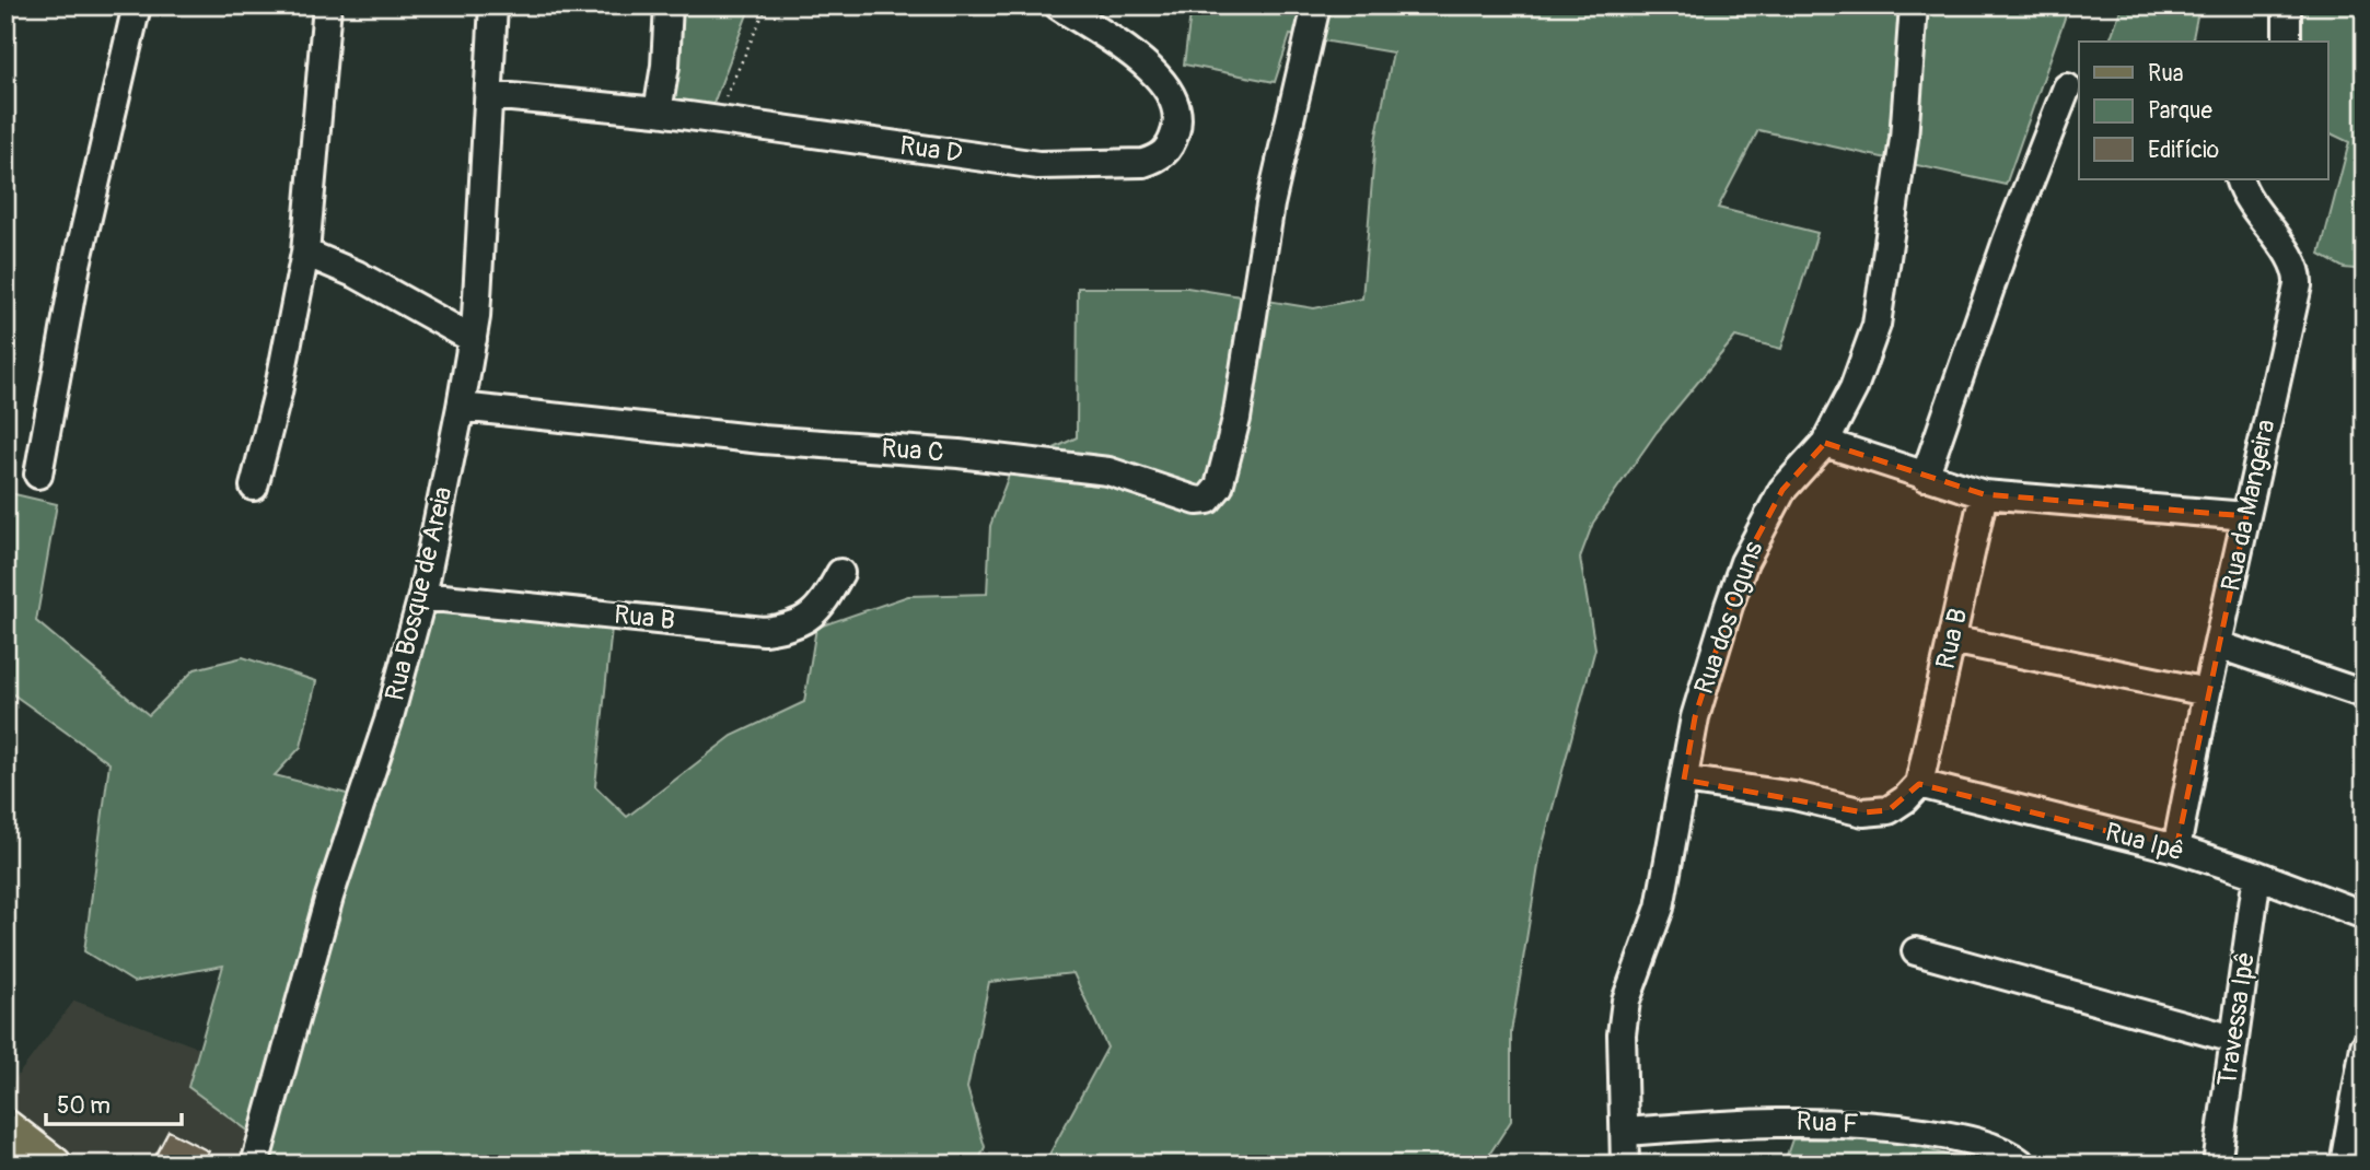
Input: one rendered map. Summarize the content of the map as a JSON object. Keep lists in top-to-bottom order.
{
  "streets": {
    "street": [
      "Rua D",
      "Rua C",
      "Rua da Mangeira",
      "Rua Bosque de Areia",
      "Rua B",
      "Rua dos Oguns",
      "Rua Ipê",
      "Travessa Ipê",
      "Rua F"
    ]
  },
  "crossings": [
    ["Rua D", "Rua Bosque de Areia"],
    ["Rua C", "Rua Bosque de Areia"],
    ["Rua da Mangeira", "Rua Ipê"],
    ["Rua Bosque de Areia", "Rua B"],
    ["Rua B", "Rua Ipê"],
    ["Rua dos Oguns", "Rua F"],
    ["Rua Ipê", "Travessa Ipê"]
  ],
  "legend": ["Rua", "Parque", "Edifício"],
  "scale_bar": "50 m"
}
